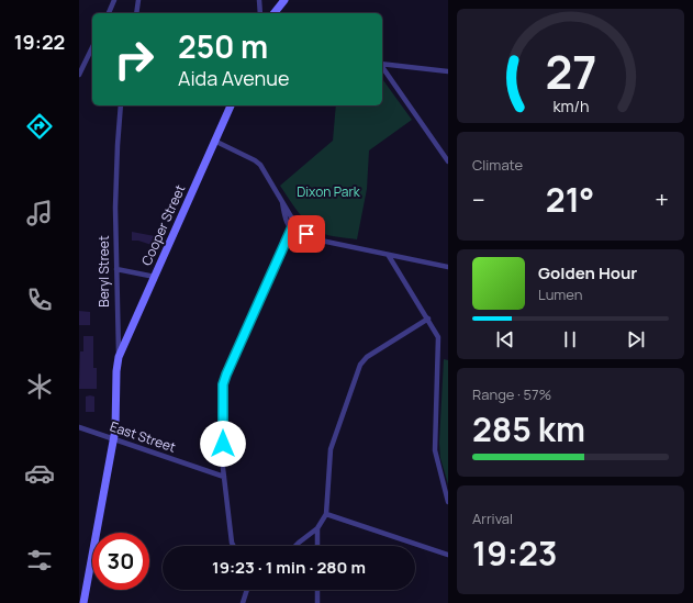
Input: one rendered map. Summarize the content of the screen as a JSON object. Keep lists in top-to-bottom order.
{
  "streets": {
    "main road": ["Cooper Street", "Beryl Street"],
    "street": ["East Street"]
  },
  "crossings": [
    ["Cooper Street", "Beryl Street"],
    ["Beryl Street", "East Street"]
  ],
  "parks": ["Dixon Park"],
  "page": {
    "tabs": "19:22",
    "turn": ["250 m", "Aida Avenue"],
    "tile": [
      "Climate",
      ["Range · 57%", "285 km"],
      ["Arrival", "19:23"]
    ],
    "heat": ["−", "21°", "+"],
    "song": ["Golden Hour", "Lumen"],
    "limit": "30",
    "trip": "19:23 · 1 min · 280 m",
    "gauge": ["27", "km/h"]
  }
}
